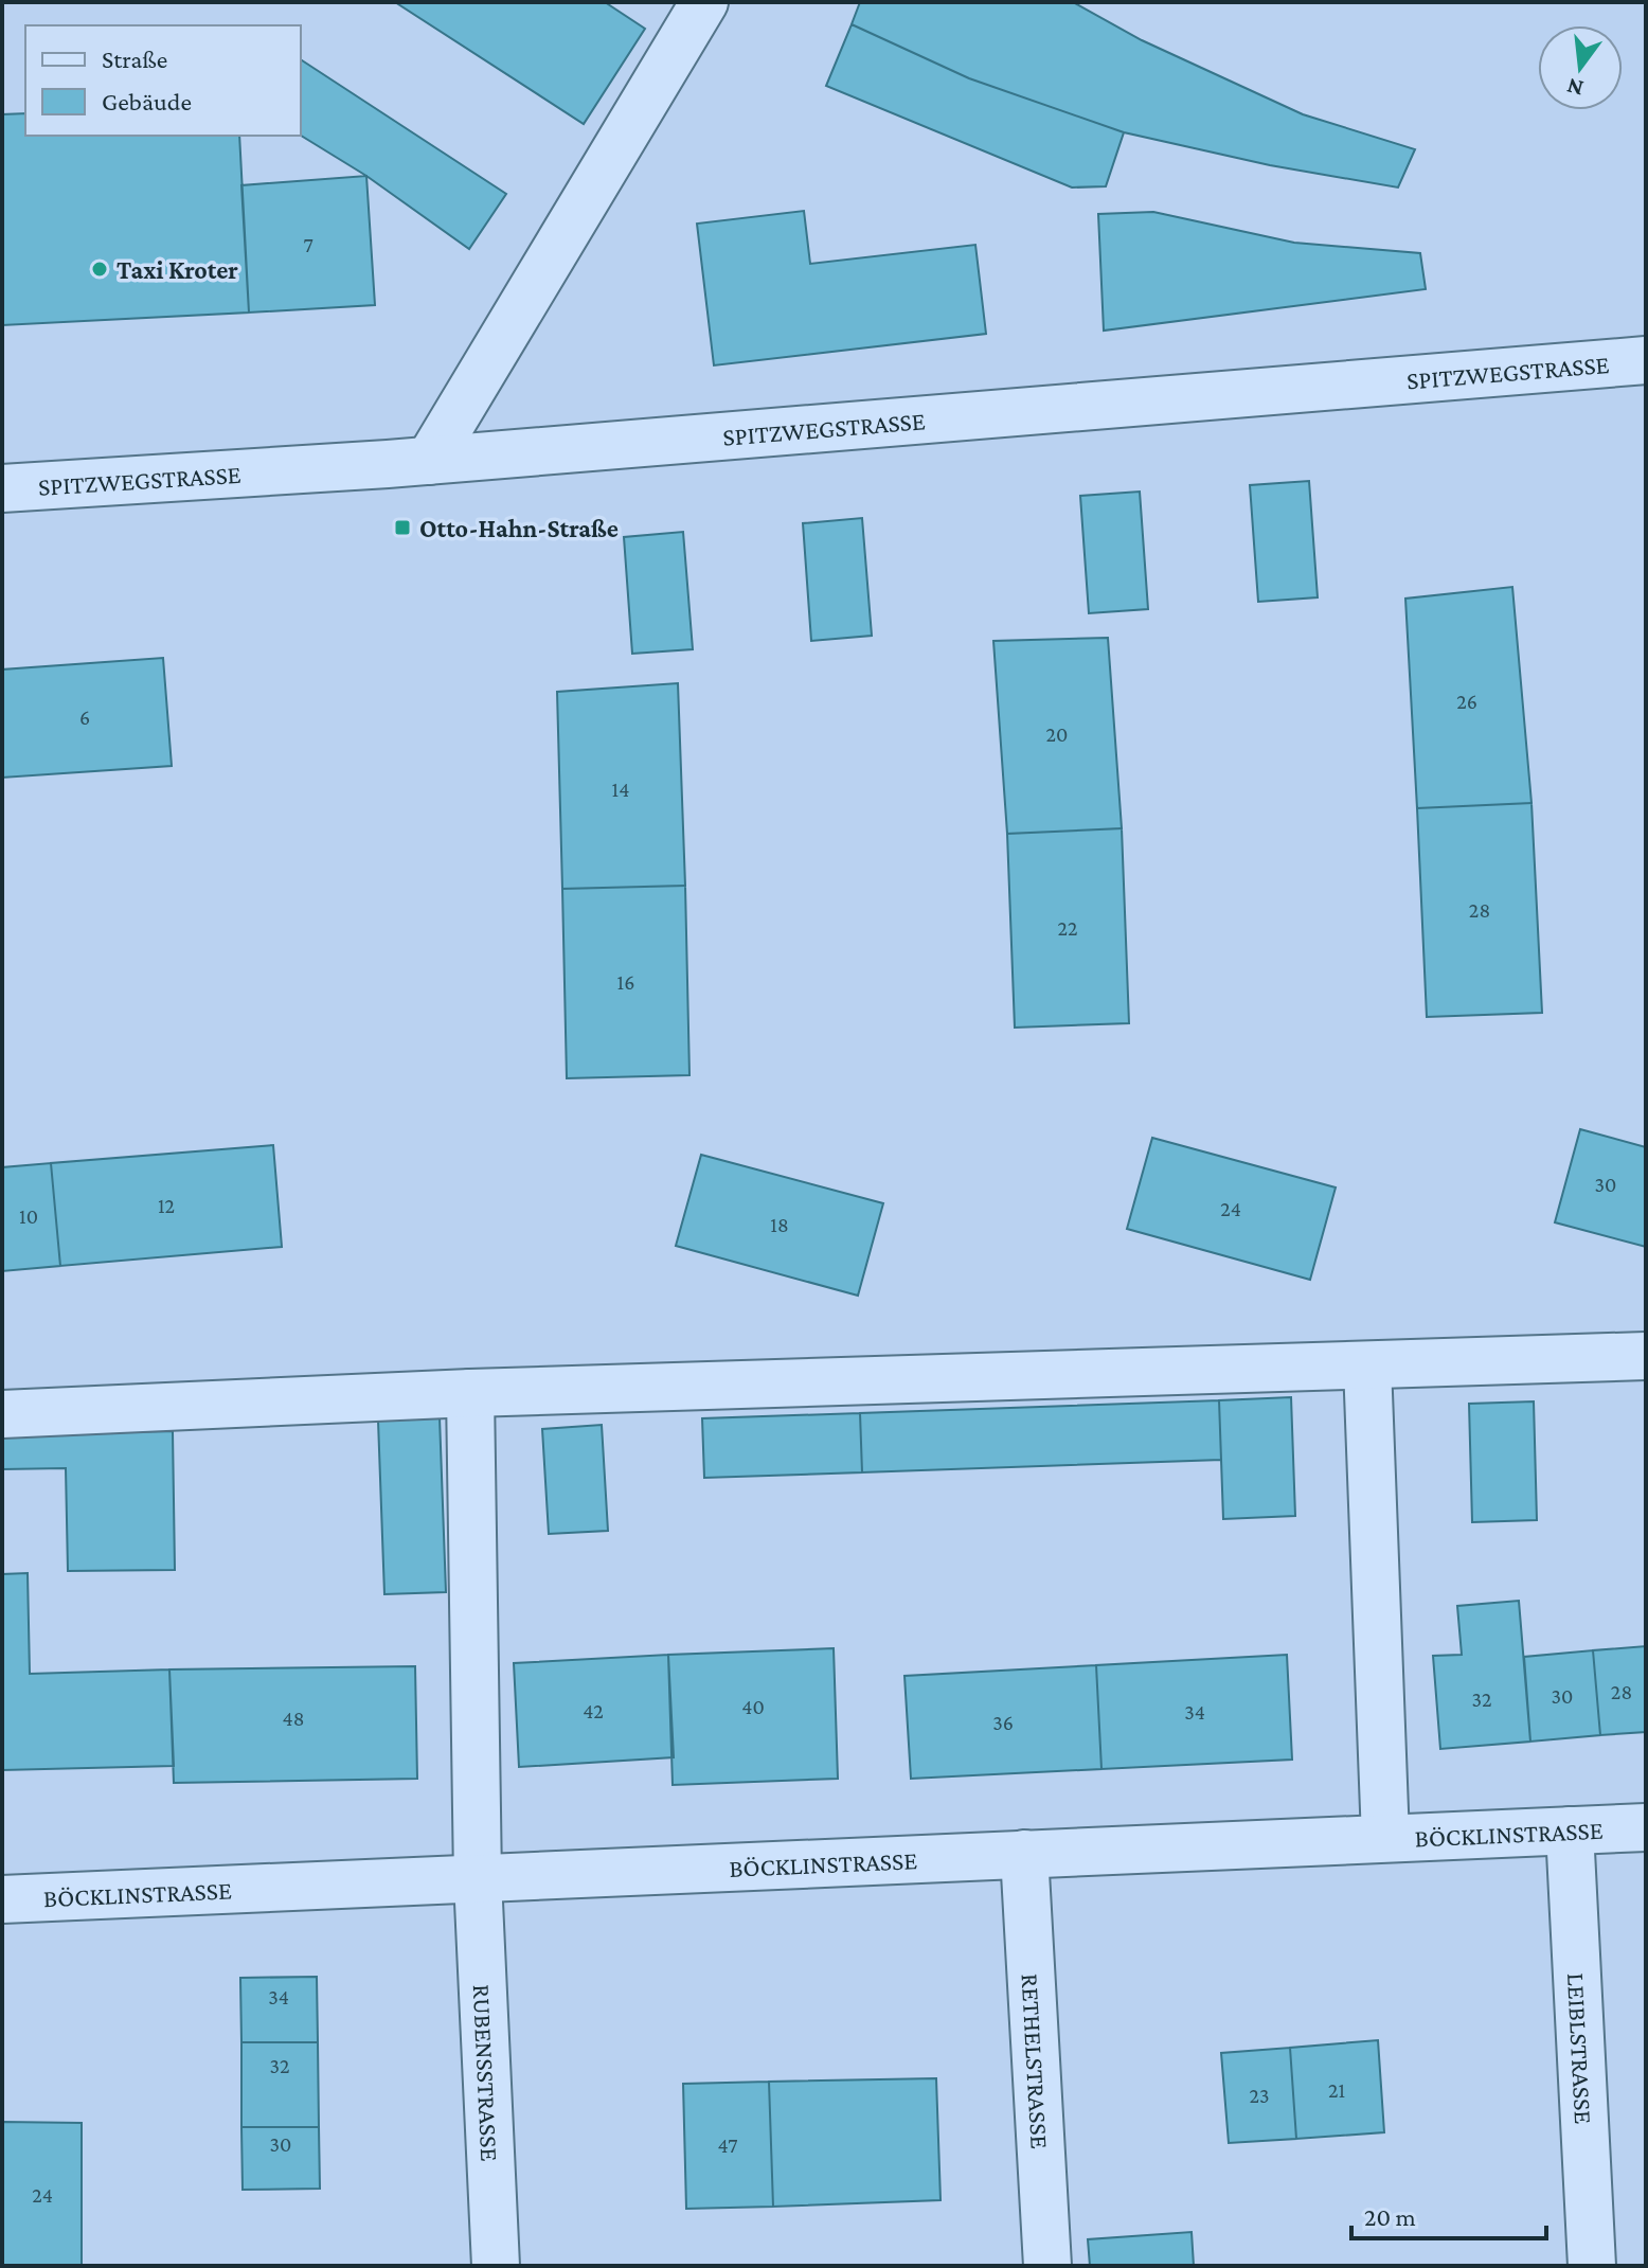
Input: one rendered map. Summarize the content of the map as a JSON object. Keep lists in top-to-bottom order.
{
  "streets": {
    "street": [
      "SPITZWEGSTRASSE",
      "BÖCKLINSTRASSE",
      "LEIBLSTRASSE",
      "RETHELSTRASSE",
      "RUBENSSTRASSE"
    ]
  },
  "crossings": [
    ["BÖCKLINSTRASSE", "LEIBLSTRASSE"],
    ["BÖCKLINSTRASSE", "RETHELSTRASSE"],
    ["BÖCKLINSTRASSE", "RUBENSSTRASSE"]
  ],
  "places": {
    "other": ["Taxi Kroter"],
    "transit": ["Otto-Hahn-Straße"]
  },
  "house_numbers": [
    "7",
    "26",
    "6",
    "20",
    "14",
    "28",
    "22",
    "16",
    "30",
    "12",
    "24",
    "10",
    "18",
    "28",
    "30",
    "32",
    "40",
    "42",
    "34",
    "48",
    "36",
    "34",
    "32",
    "21",
    "23",
    "30",
    "47",
    "24"
  ],
  "legend": ["Straße", "Gebäude"],
  "scale_bar": "20 m",
  "north": "bottom"
}
